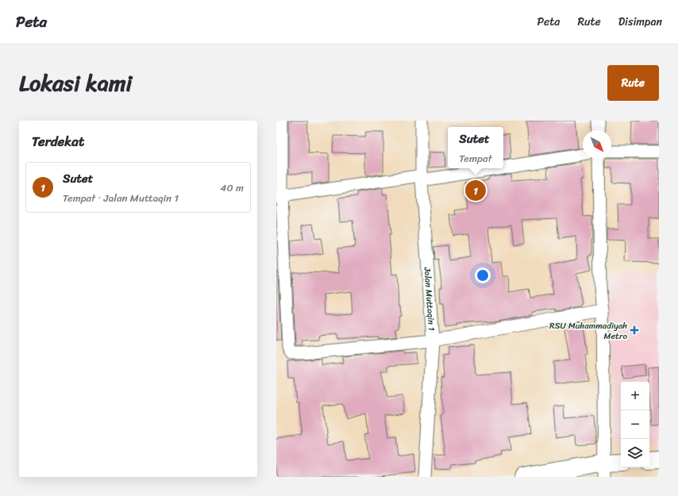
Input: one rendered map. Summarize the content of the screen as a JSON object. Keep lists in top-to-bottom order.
{
  "streets": {
    "street": ["Jalan Muttaqin 1"]
  },
  "places": {
    "health": ["RSU Muhammadiyah Metro"]
  },
  "north": "bottom right",
  "page": {
    "header": "Peta",
    "nav": ["Peta", "Rute", "Disimpan"],
    "title": "Lokasi kami",
    "buttons": "Rute",
    "heading": "Terdekat",
    "popup": ["Sutet", "Tempat"],
    "list": [
      {
        "mark": "1",
        "name": "Sutet",
        "note": "Tempat · Jalan Muttaqin 1",
        "value": "40 m"
      }
    ],
    "pins": "1",
    "map_buttons": ["+", "−"]
  }
}
